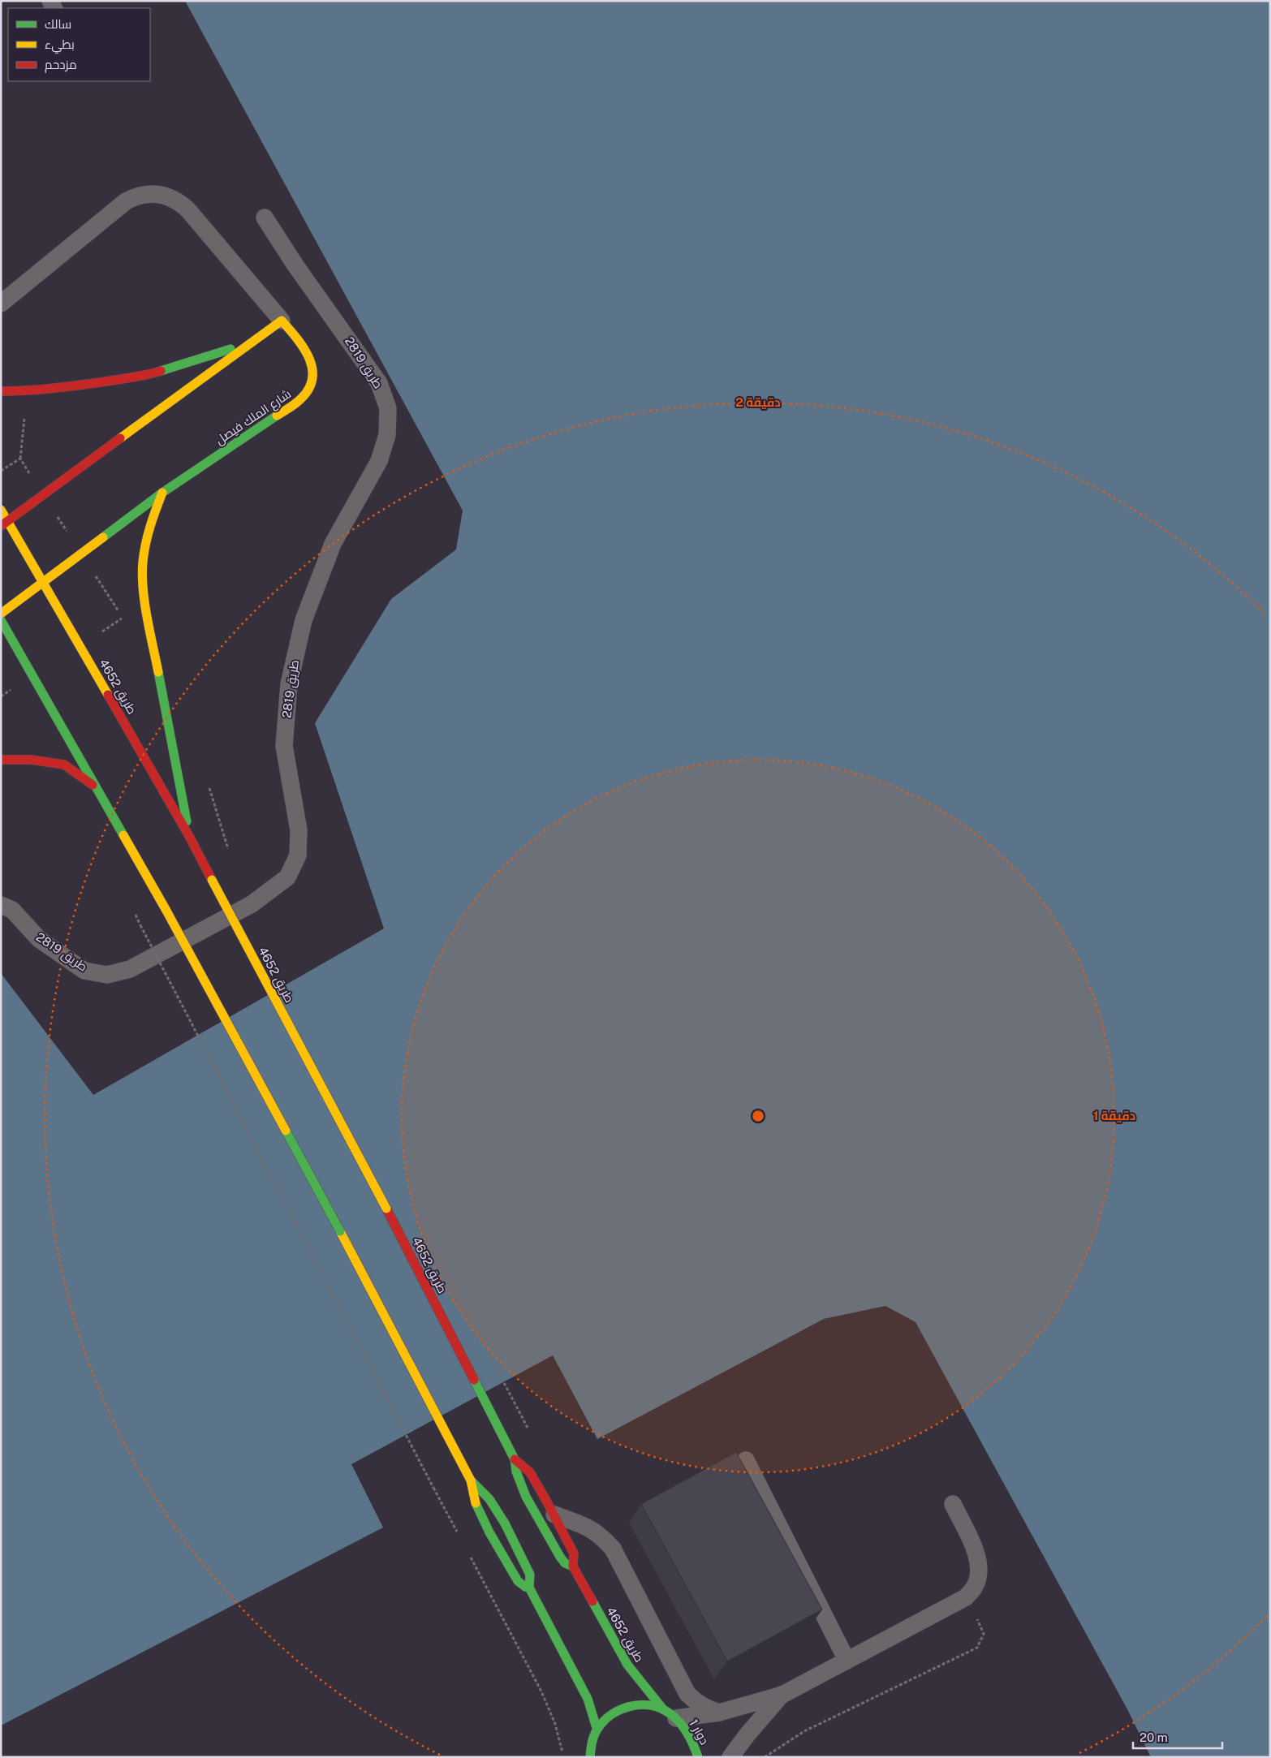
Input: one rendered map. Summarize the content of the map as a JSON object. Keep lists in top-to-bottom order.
{
  "streets": {
    "street": ["شارع الملك فيصل", "طريق 4652", "دوار 1"],
    "lane": ["طريق 2819"]
  },
  "crossings": [
    ["شارع الملك فيصل", "طريق 4652"],
    ["طريق 4652", "دوار 1"]
  ],
  "legend": ["سالك", "بطيء", "مزدحم"],
  "scale_bar": "20 m",
  "rings": ["2 دقيقة", "1 دقيقة"]
}
